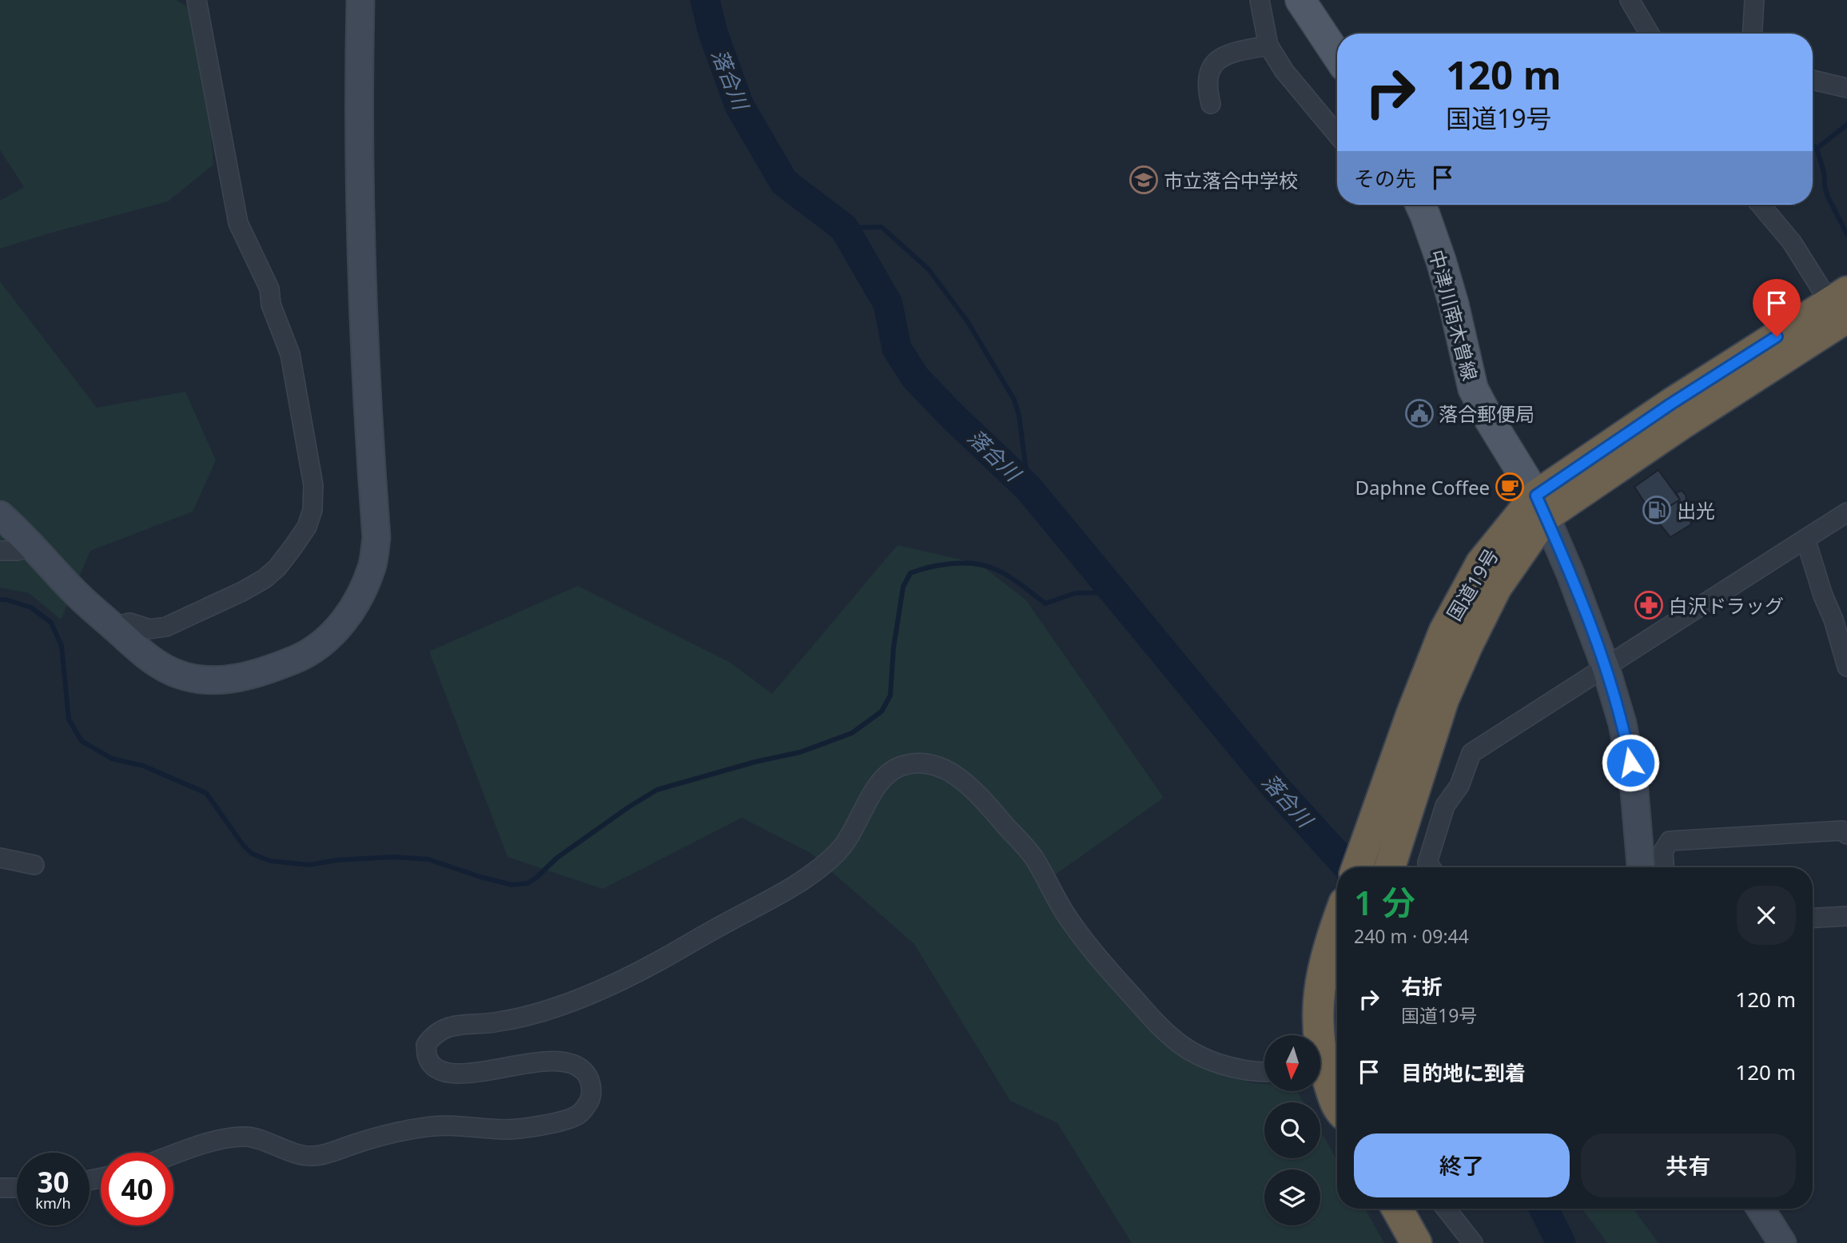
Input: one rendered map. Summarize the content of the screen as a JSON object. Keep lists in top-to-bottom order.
{
  "streets": {
    "highway": ["国道19号"],
    "main road": ["中津川南木曽線"]
  },
  "crossings": [
    ["中津川南木曽線", "国道19号"]
  ],
  "water": ["落合川"],
  "places": {
    "school or university": ["市立落合中学校"],
    "public building": ["落合郵便局"],
    "cafe": ["Daphne Coffee"],
    "fuel station": ["出光"],
    "pharmacy": ["白沢ドラッグ"]
  },
  "north": "bottom",
  "page": {
    "turn": ["120 m", "国道19号"],
    "then": "その先",
    "heading": ["1 分", "240 m · 09:44"],
    "list": [
      {
        "name": "右折",
        "note": "国道19号",
        "value": "120 m"
      },
      {
        "name": "目的地に到着",
        "value": "120 m"
      }
    ],
    "buttons": ["終了", "共有"],
    "speed": "30 km/h",
    "limit": "40"
  }
}
